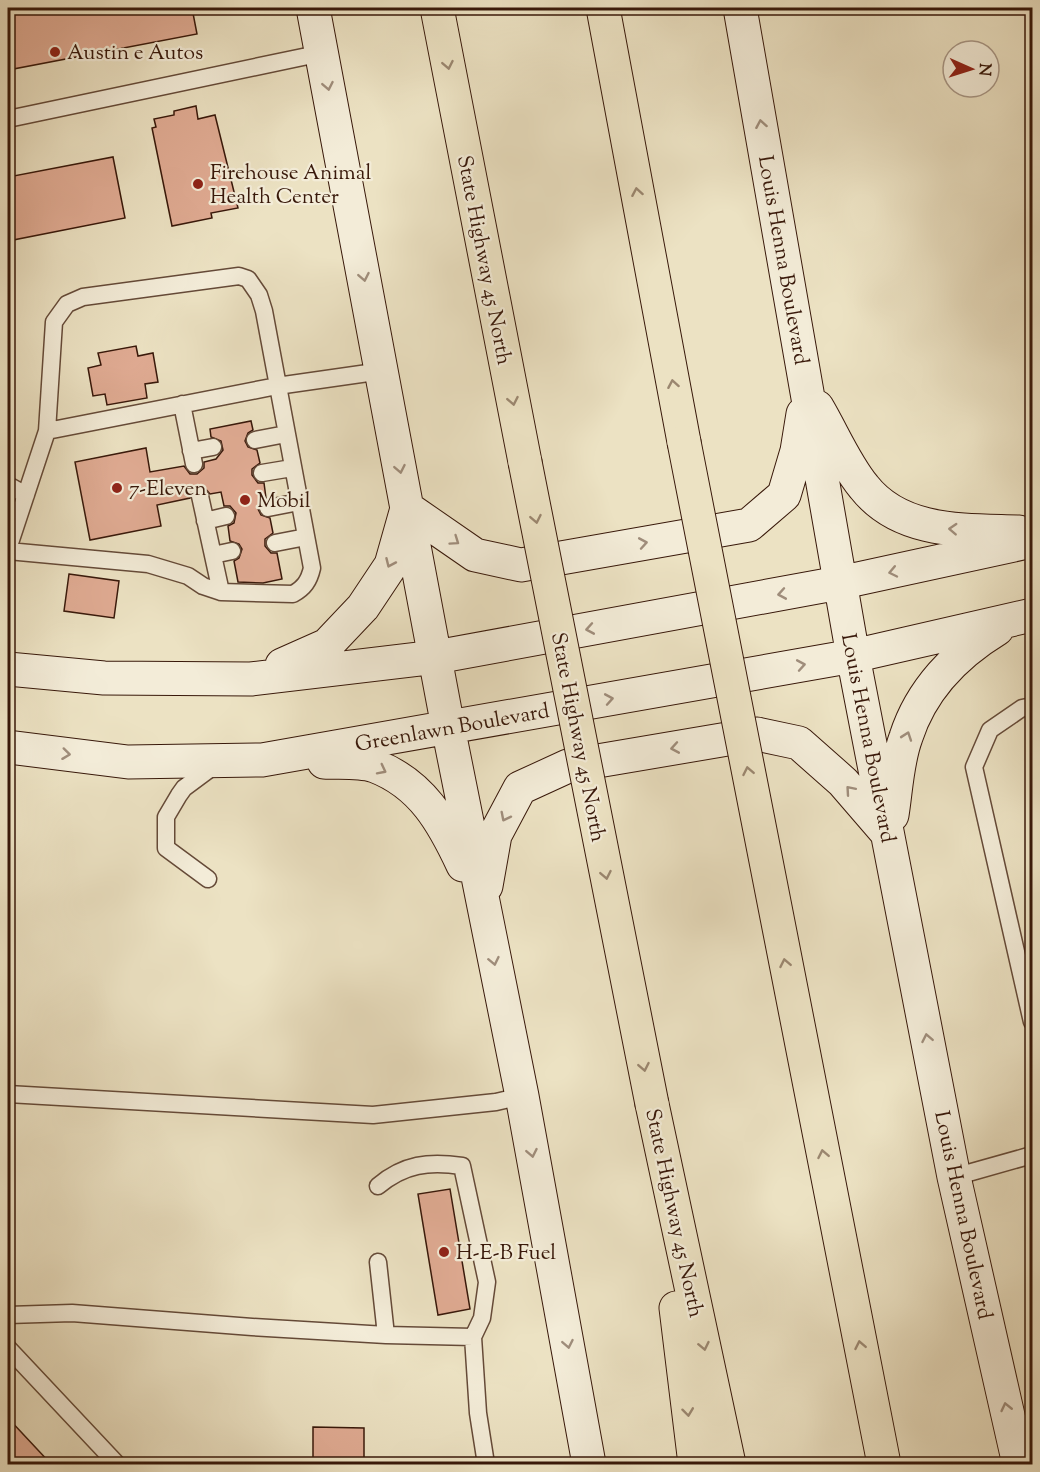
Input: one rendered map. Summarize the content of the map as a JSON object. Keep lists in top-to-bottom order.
{
  "streets": {
    "highway": ["State Highway 45 North"],
    "main road": ["Louis Henna Boulevard", "Greenlawn Boulevard"]
  },
  "crossings": [
    ["Louis Henna Boulevard", "Greenlawn Boulevard"]
  ],
  "one_way": ["Louis Henna Boulevard"],
  "places": [
    "Austin e Autos",
    "Firehouse Animal Health Center",
    "7-Eleven",
    "Mobil",
    "H-E-B Fuel"
  ],
  "north": "right"
}
